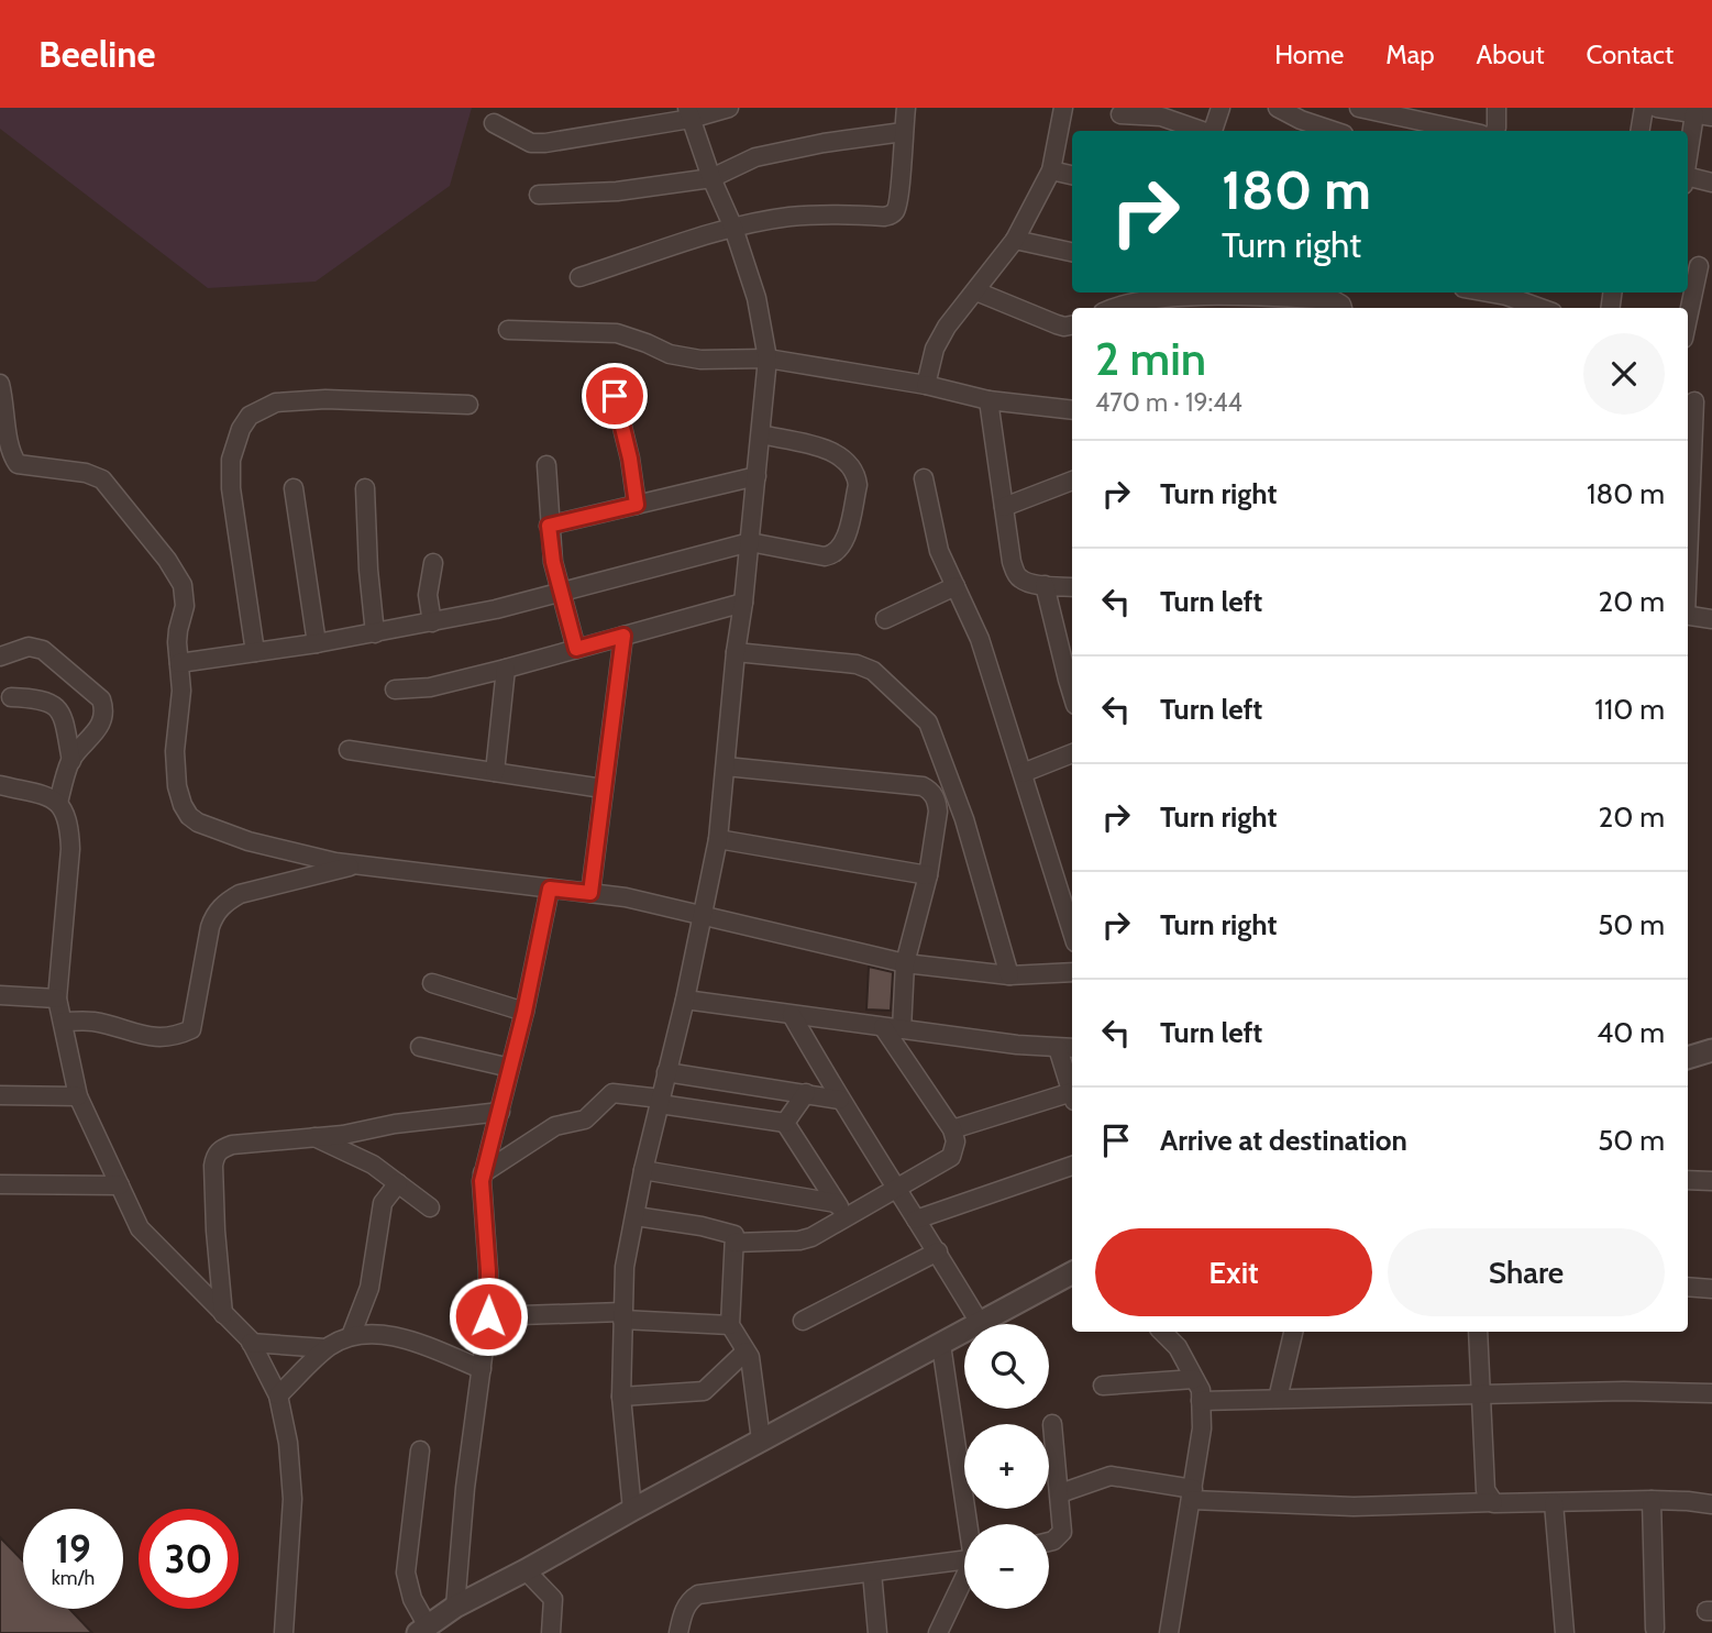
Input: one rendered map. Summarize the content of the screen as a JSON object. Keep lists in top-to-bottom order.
{
  "page": {
    "header": "Beeline",
    "nav": [
      "Home",
      "Map",
      "About",
      "Contact"
    ],
    "turn": ["180 m", "Turn right"],
    "heading": ["2 min", "470 m · 19:44"],
    "list": [
      {
        "name": "Turn right",
        "value": "180 m"
      },
      {
        "name": "Turn left",
        "value": "20 m"
      },
      {
        "name": "Turn left",
        "value": "110 m"
      },
      {
        "name": "Turn right",
        "value": "20 m"
      },
      {
        "name": "Turn right",
        "value": "50 m"
      },
      {
        "name": "Turn left",
        "value": "40 m"
      },
      {
        "name": "Arrive at destination",
        "value": "50 m"
      }
    ],
    "buttons": ["Exit", "Share"],
    "map_buttons": ["+", "−"],
    "speed": "19 km/h",
    "limit": "30"
  }
}
